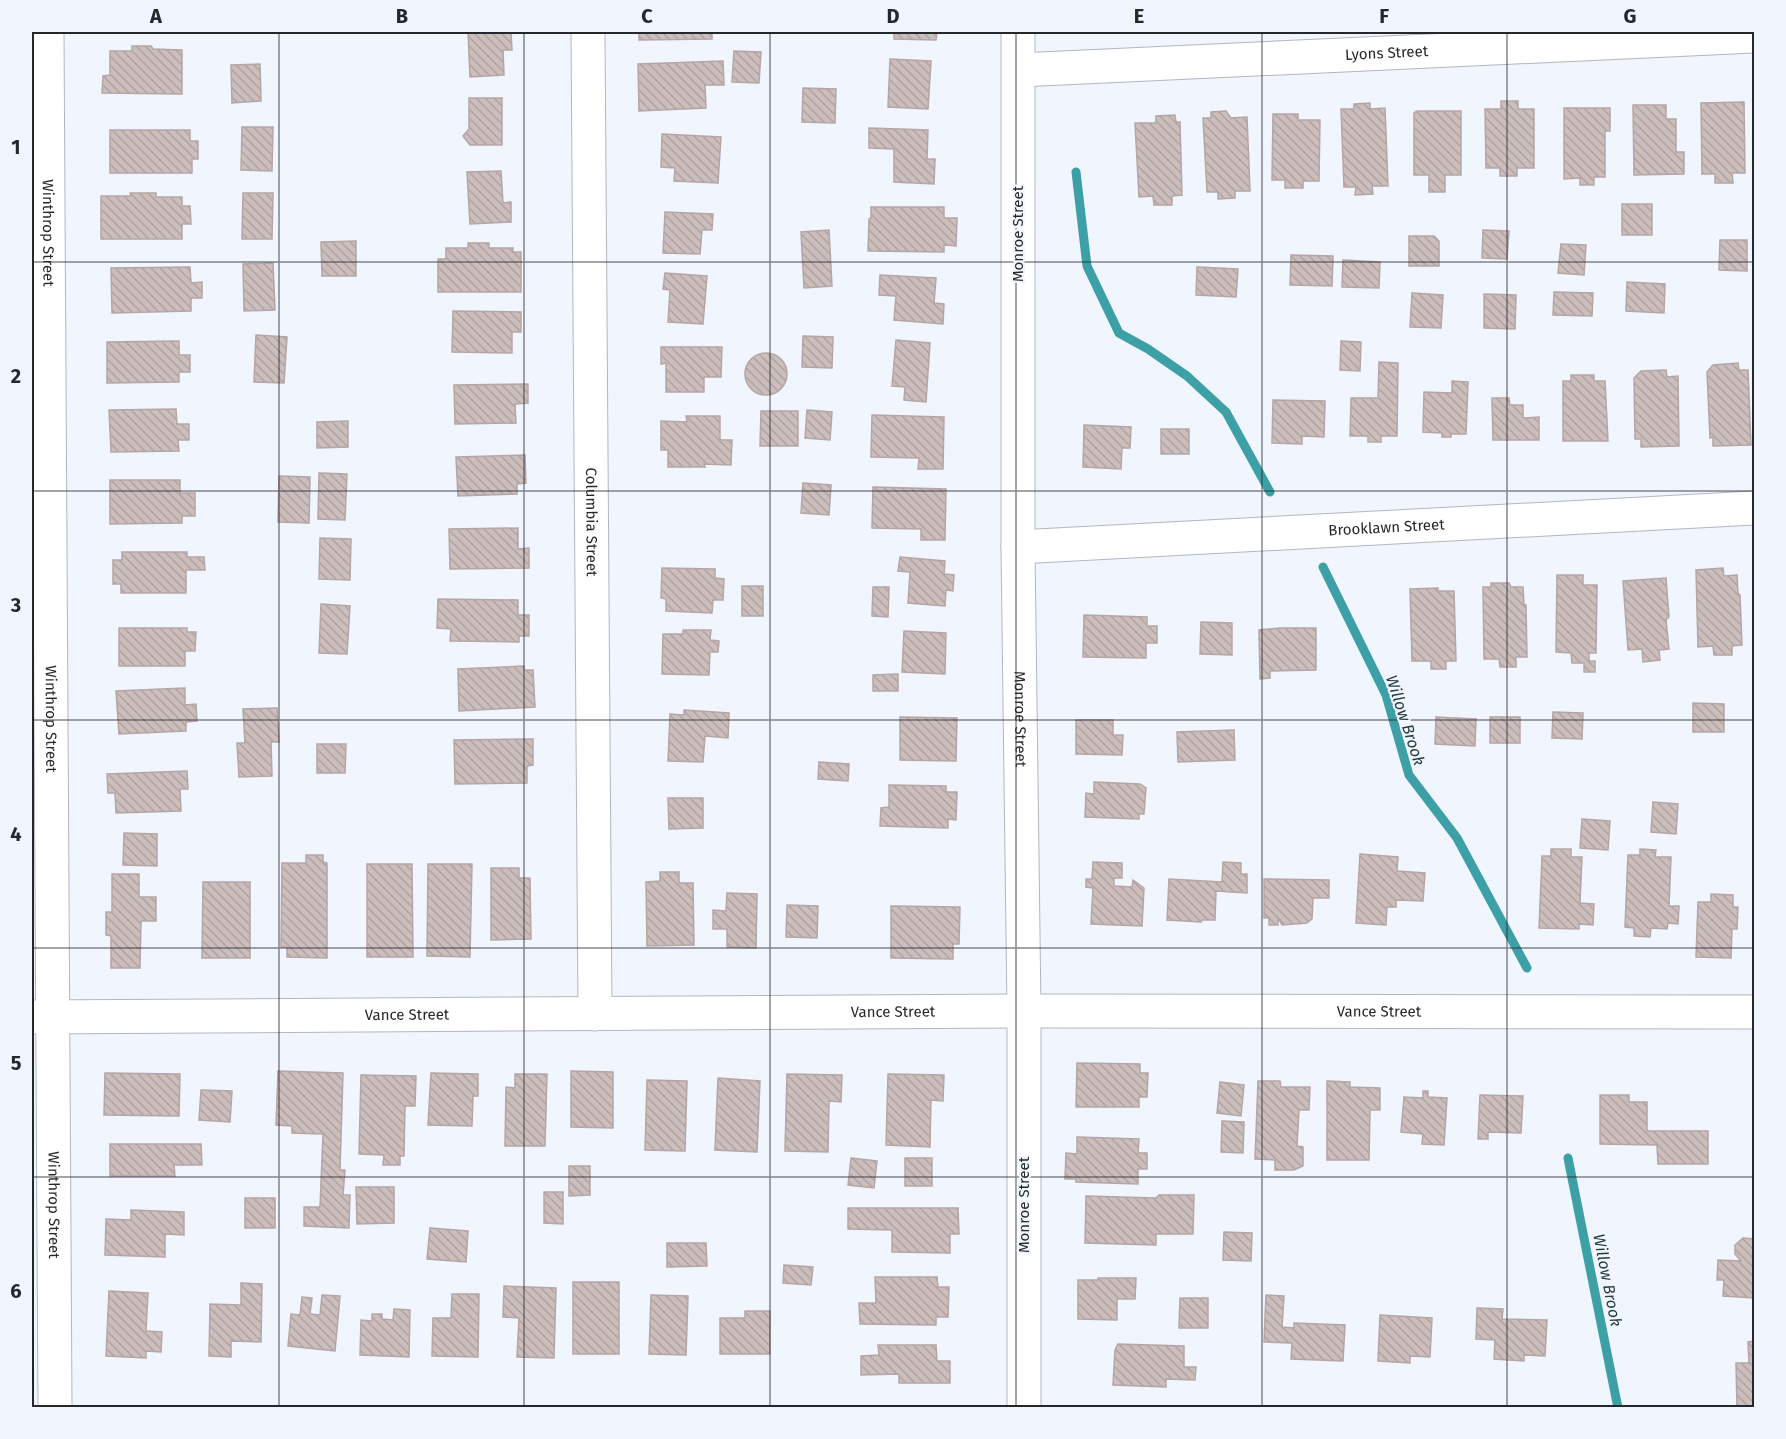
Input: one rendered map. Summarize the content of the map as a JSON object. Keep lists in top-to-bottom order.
{
  "streets": {
    "street": [
      "Lyons Street",
      "Winthrop Street",
      "Monroe Street",
      "Columbia Street",
      "Brooklawn Street",
      "Vance Street"
    ]
  },
  "crossings": [
    ["Lyons Street", "Monroe Street"],
    ["Winthrop Street", "Vance Street"],
    ["Monroe Street", "Brooklawn Street"],
    ["Monroe Street", "Vance Street"],
    ["Columbia Street", "Vance Street"]
  ],
  "water": ["Willow Brook"],
  "grid": {
    "columns": [
      "A",
      "B",
      "C",
      "D",
      "E",
      "F",
      "G"
    ],
    "rows": [
      "1",
      "2",
      "3",
      "4",
      "5",
      "6"
    ]
  }
}
